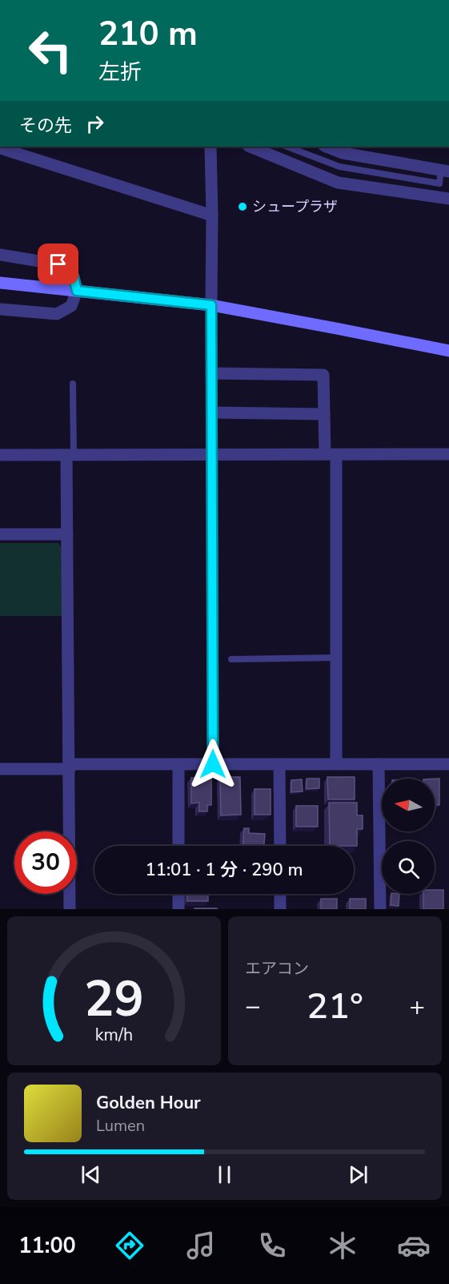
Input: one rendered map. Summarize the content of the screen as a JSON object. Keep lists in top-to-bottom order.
{
  "places": ["シュープラザ"],
  "north": "left",
  "page": {
    "turn": ["210 m", "左折"],
    "then": "その先",
    "limit": "30",
    "trip": "11:01 · 1 分 · 290 m",
    "tile": "エアコン",
    "heat": ["−", "21°", "+"],
    "song": ["Golden Hour", "Lumen"],
    "tabs": "11:00",
    "gauge": ["29", "km/h"]
  }
}
